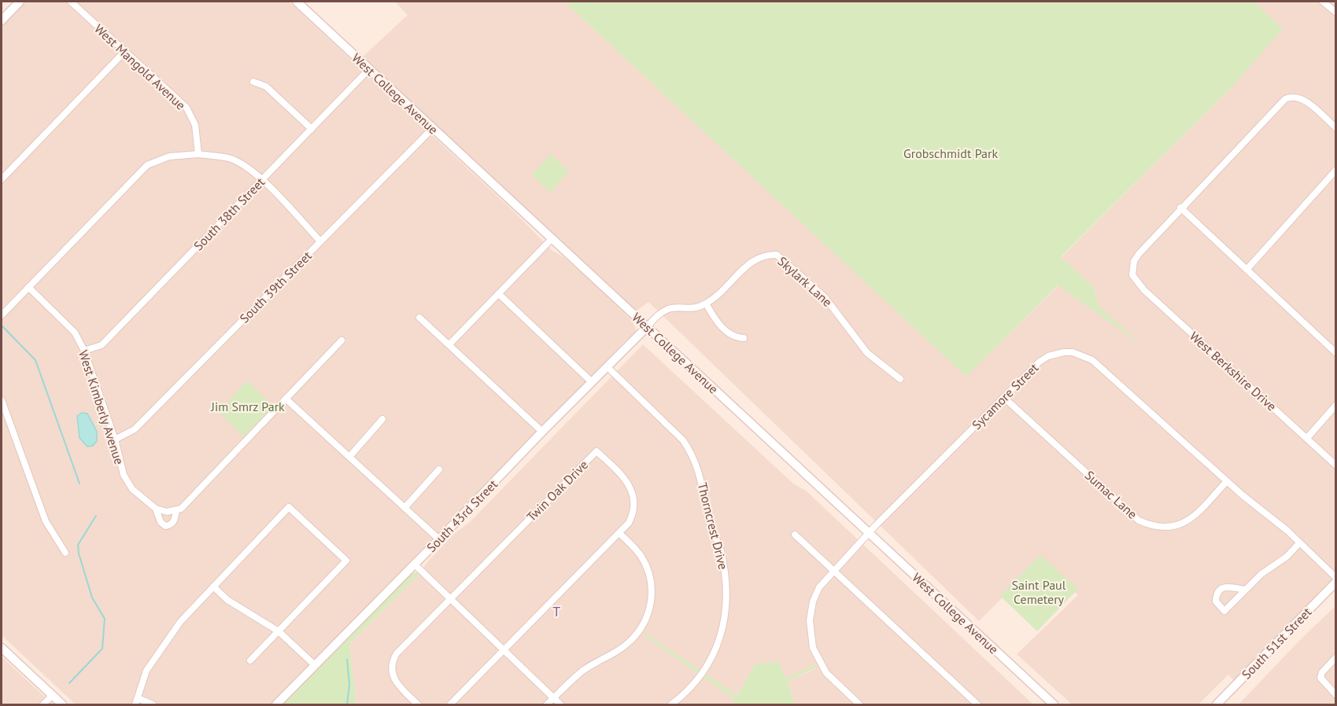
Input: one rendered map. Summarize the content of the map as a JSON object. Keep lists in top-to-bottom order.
{
  "streets": {
    "street": [
      "West Mangold Avenue",
      "West College Avenue",
      "South 38th Street",
      "Skylark Lane",
      "South 39th Street",
      "West Berkshire Drive",
      "Sycamore Street",
      "West Kimberly Avenue",
      "Twin Oak Drive",
      "Sumac Lane",
      "South 43rd Street",
      "Thorncrest Drive",
      "South 51st Street"
    ]
  },
  "crossings": [
    ["West College Avenue", "South 38th Street"],
    ["West College Avenue", "Skylark Lane"],
    ["West College Avenue", "South 39th Street"],
    ["West College Avenue", "Sycamore Street"],
    ["West College Avenue", "South 43rd Street"],
    ["South 38th Street", "West Kimberly Avenue"],
    ["Skylark Lane", "South 43rd Street"],
    ["South 39th Street", "West Kimberly Avenue"],
    ["Sycamore Street", "Sumac Lane"],
    ["Sycamore Street", "South 51st Street"],
    ["South 43rd Street", "Thorncrest Drive"]
  ],
  "districts": ["T"],
  "parks": ["Grobschmidt Park", "Jim Smrz Park", "Saint Paul Cemetery"]
}
